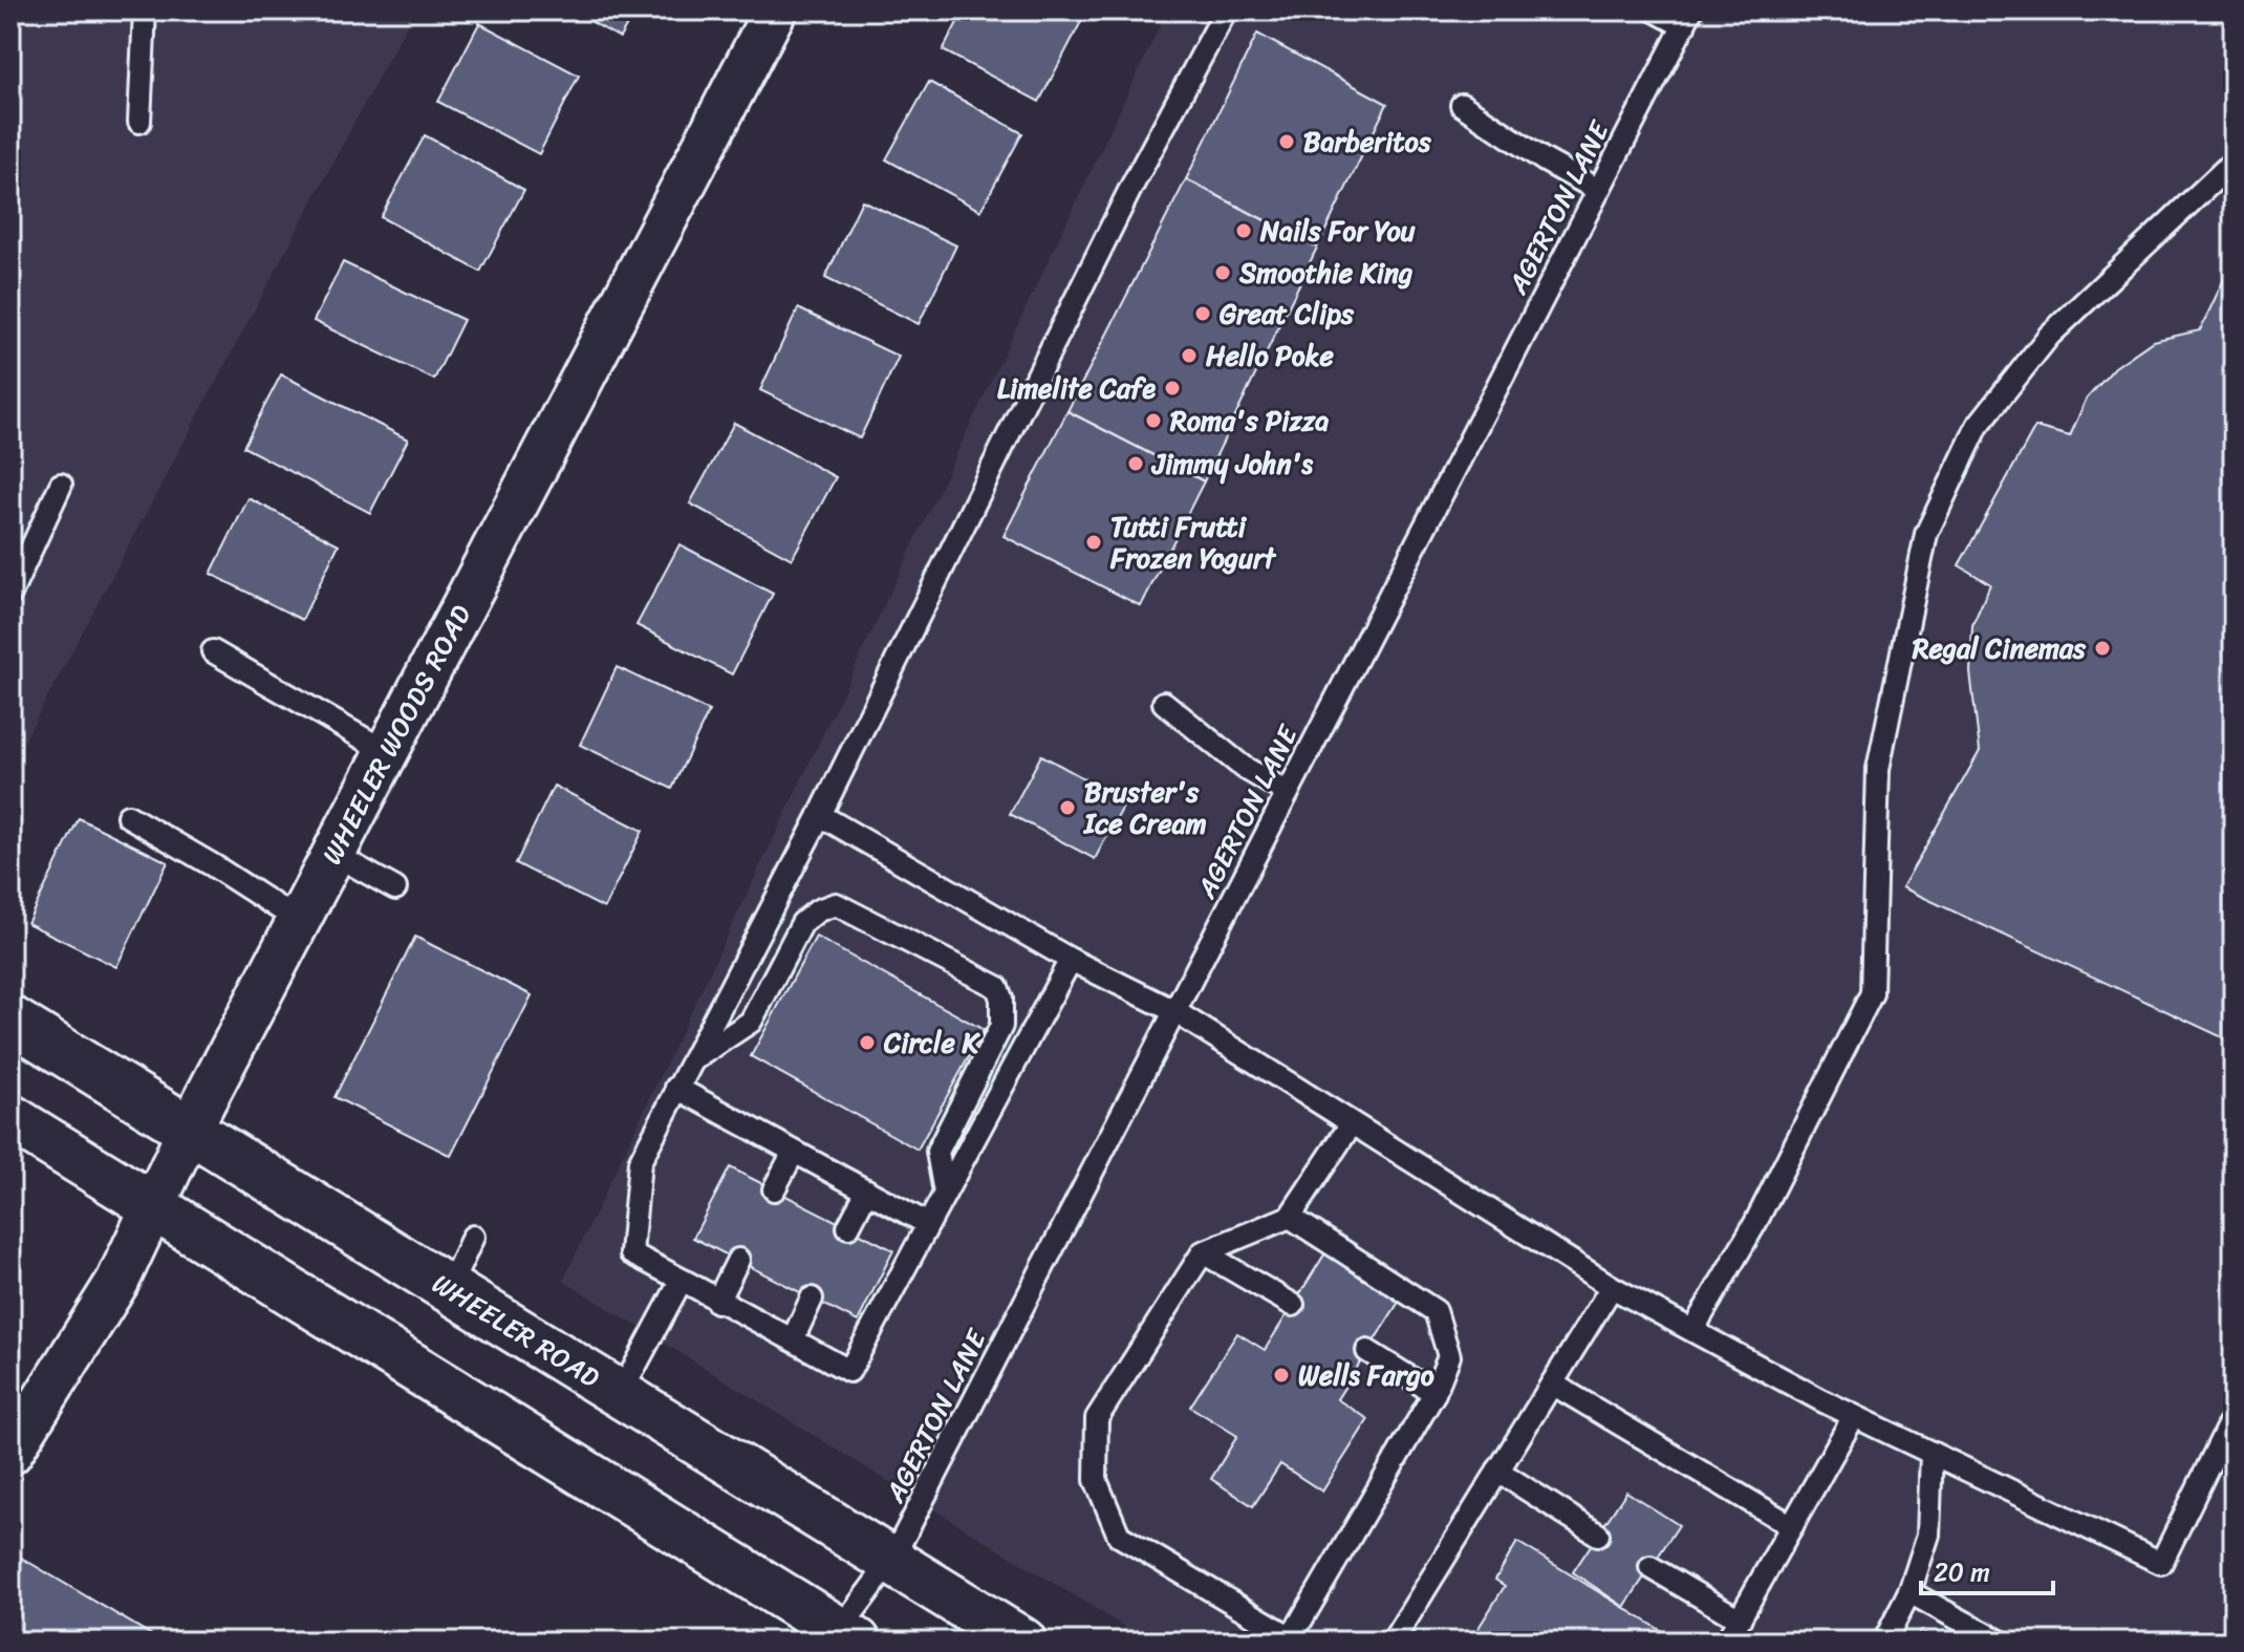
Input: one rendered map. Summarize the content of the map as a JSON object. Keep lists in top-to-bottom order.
{
  "streets": {
    "main road": ["WHEELER ROAD"],
    "street": ["WHEELER WOODS ROAD"],
    "lane": ["AGERTON LANE"]
  },
  "crossings": [
    ["AGERTON LANE", "WHEELER ROAD"],
    ["WHEELER WOODS ROAD", "WHEELER ROAD"]
  ],
  "places": [
    "Barberitos",
    "Nails For You",
    "Smoothie King",
    "Great Clips",
    "Hello Poke",
    "Limelite Cafe",
    "Roma's Pizza",
    "Jimmy John's",
    "Tutti Frutti Frozen Yogurt",
    "Regal Cinemas",
    "Bruster's Ice Cream",
    "Circle K",
    "Wells Fargo"
  ],
  "scale_bar": "20 m"
}
